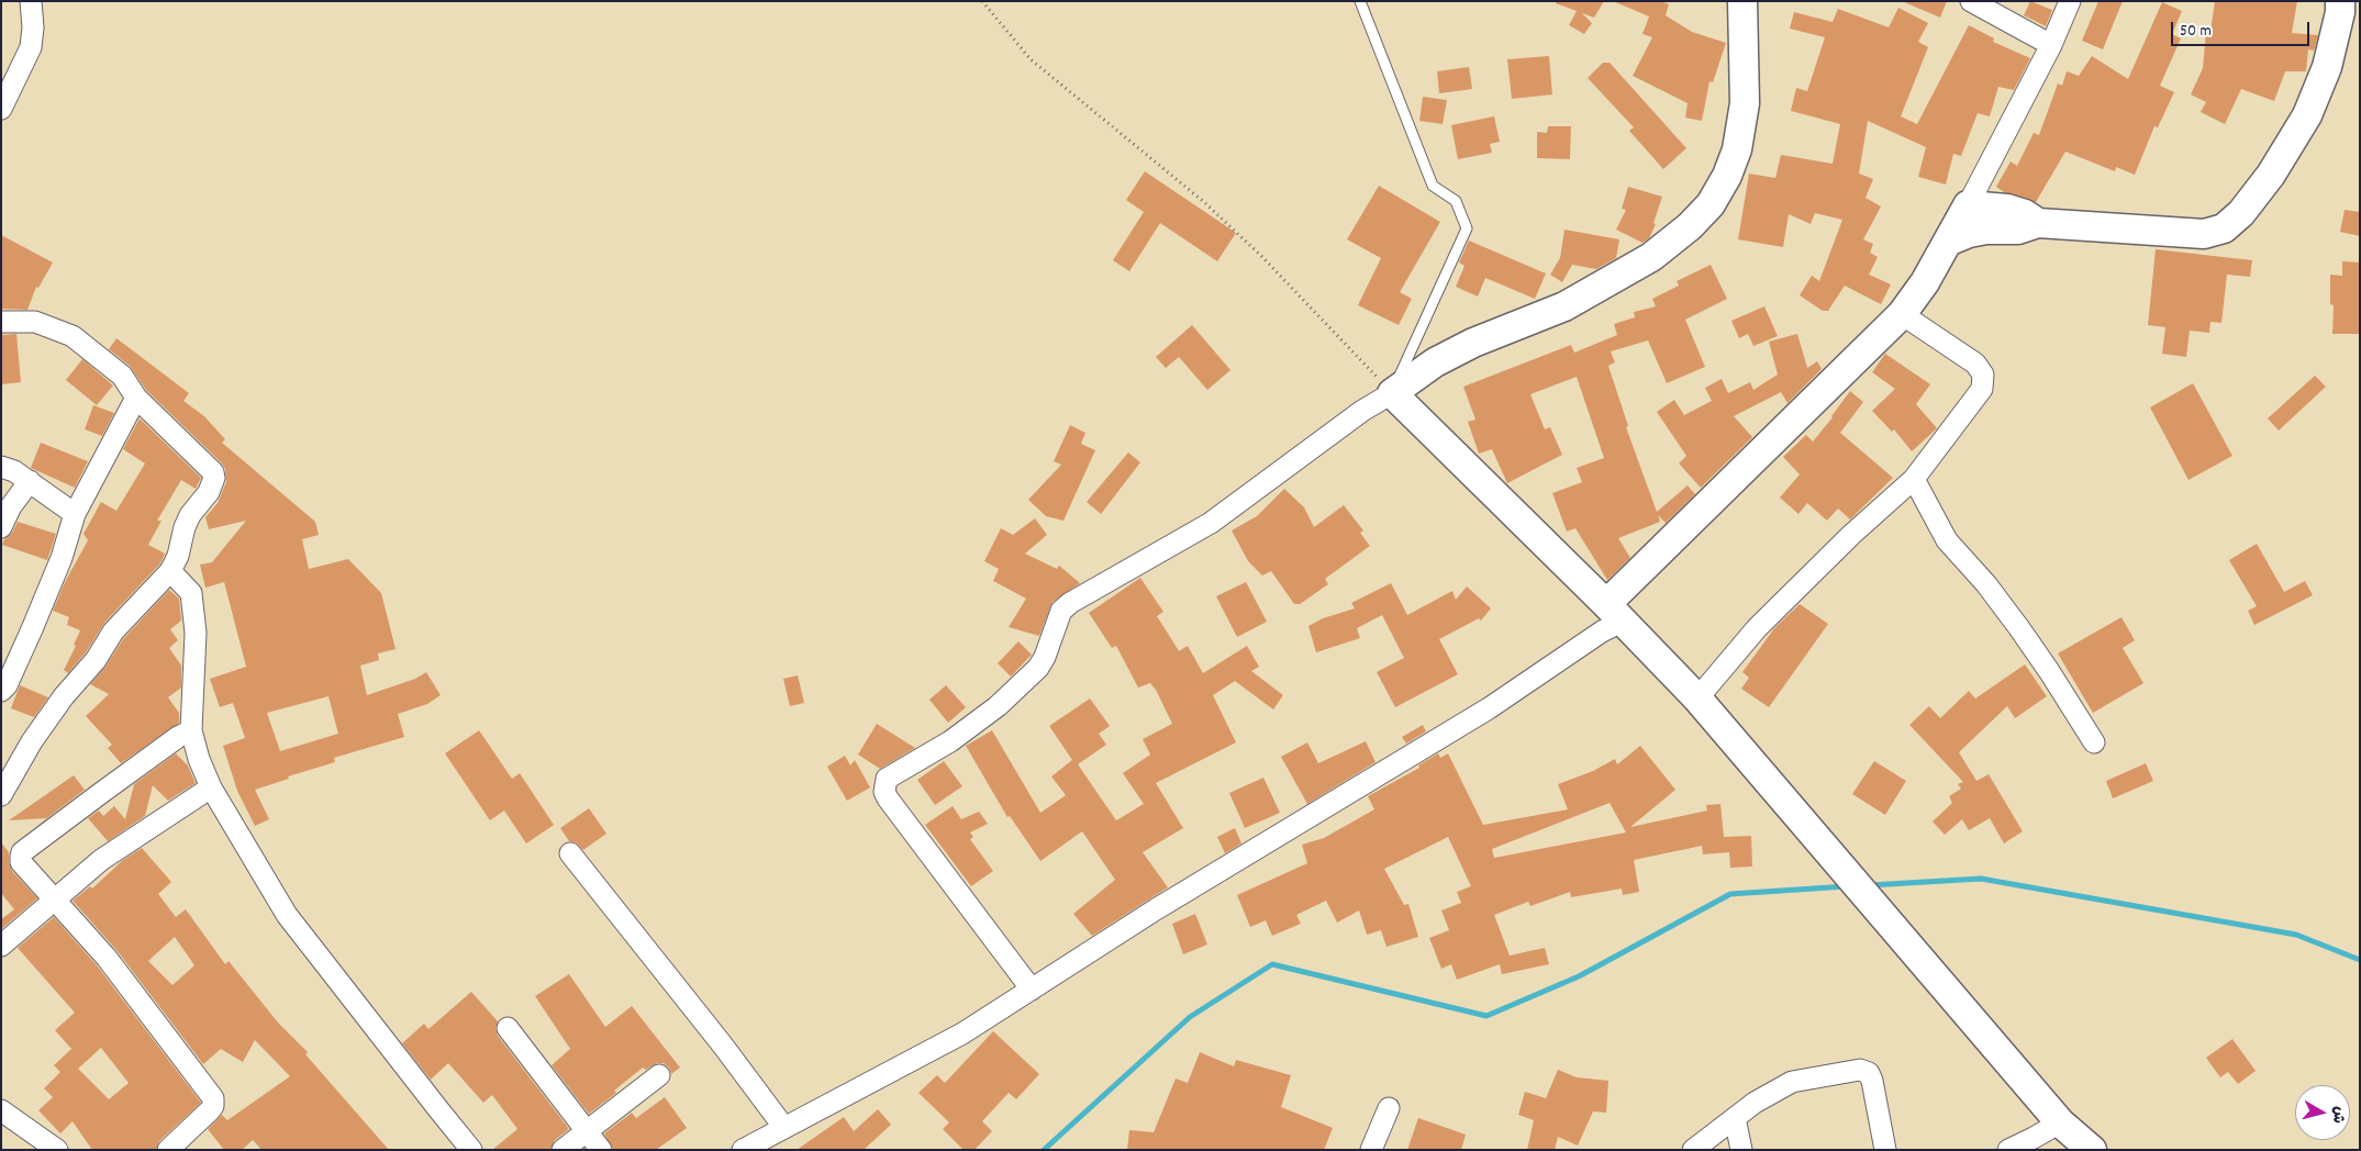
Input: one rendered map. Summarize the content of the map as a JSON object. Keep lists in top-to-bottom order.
{
  "scale_bar": "50 m",
  "north": "right"
}
